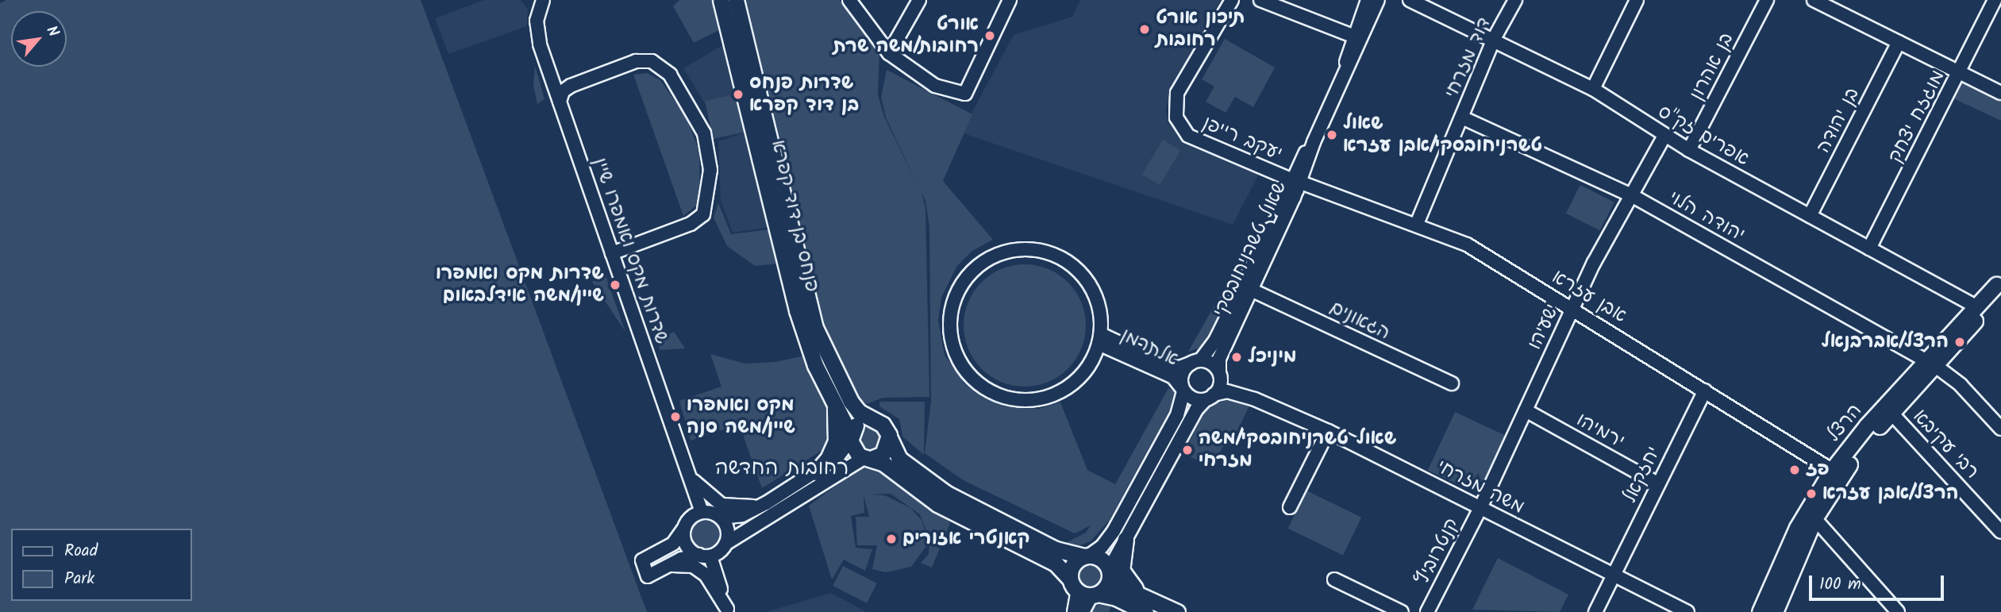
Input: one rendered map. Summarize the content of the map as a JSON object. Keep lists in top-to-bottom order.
{
  "streets": {
    "main road": ["פנחס בן דוד קפרא", "הרצל"],
    "street": [
      "דוד מזרחי",
      "בן אהרון",
      "מוגזח יצחק",
      "בן יהודה",
      "אפרים זק\"ס",
      "יעקב רייפן",
      "יהודה הלוי",
      "שאול טשרניחובסקי",
      "שדרות מקס ואמפרו שיין",
      "אבן עזרא",
      "הגאונים",
      "ישעיהו",
      "אלתרמן",
      "ירמיהו",
      "רבי עקיבא",
      "יחזקאל",
      "משה מזרחי",
      "קנטרוביץ"
    ]
  },
  "crossings": [
    ["דוד מזרחי", "אפרים זק\"ס"],
    ["דוד מזרחי", "יהודה הלוי"],
    ["דוד מזרחי", "אבן עזרא"],
    ["בן אהרון", "אפרים זק\"ס"],
    ["מוגזח יצחק", "אפרים זק\"ס"],
    ["בן יהודה", "אפרים זק\"ס"],
    ["אפרים זק\"ס", "ישעיהו"],
    ["אפרים זק\"ס", "הרצל"],
    ["יעקב רייפן", "שאול טשרניחובסקי"],
    ["יעקב רייפן", "אבן עזרא"],
    ["יהודה הלוי", "ישעיהו"],
    ["יהודה הלוי", "הרצל"],
    ["שאול טשרניחובסקי", "אבן עזרא"],
    ["שאול טשרניחובסקי", "הגאונים"],
    ["שאול טשרניחובסקי", "אלתרמן"],
    ["שאול טשרניחובסקי", "משה מזרחי"],
    ["אבן עזרא", "ישעיהו"],
    ["אבן עזרא", "הרצל"],
    ["אבן עזרא", "יחזקאל"],
    ["ישעיהו", "ירמיהו"],
    ["ישעיהו", "משה מזרחי"],
    ["ישעיהו", "קנטרוביץ"],
    ["אלתרמן", "משה מזרחי"],
    ["הרצל", "רבי עקיבא"],
    ["ירמיהו", "יחזקאל"],
    ["יחזקאל", "משה מזרחי"],
    ["משה מזרחי", "קנטרוביץ"]
  ],
  "districts": ["רחובות החדשה"],
  "places": [
    "תיכון אורט רחובות",
    "אורט רחובות/משה שרת",
    "שדרות פנחס בן דוד קפרא",
    "שאול טשרניחובסקי/אבן עזרא",
    "שדרות מקס ואמפרו שיין/משה אידלבאום",
    "הרצל/אברבנאל",
    "מיניכל",
    "מקס ואמפרו שיין/משה סנה",
    "שאול טשרניחובסקי/משה מזרחי",
    "פז",
    "הרצל/אבן עזרא",
    "קאנטרי אזורים"
  ],
  "legend": ["Road", "Park"],
  "scale_bar": "100 m",
  "north": "top right"
}
